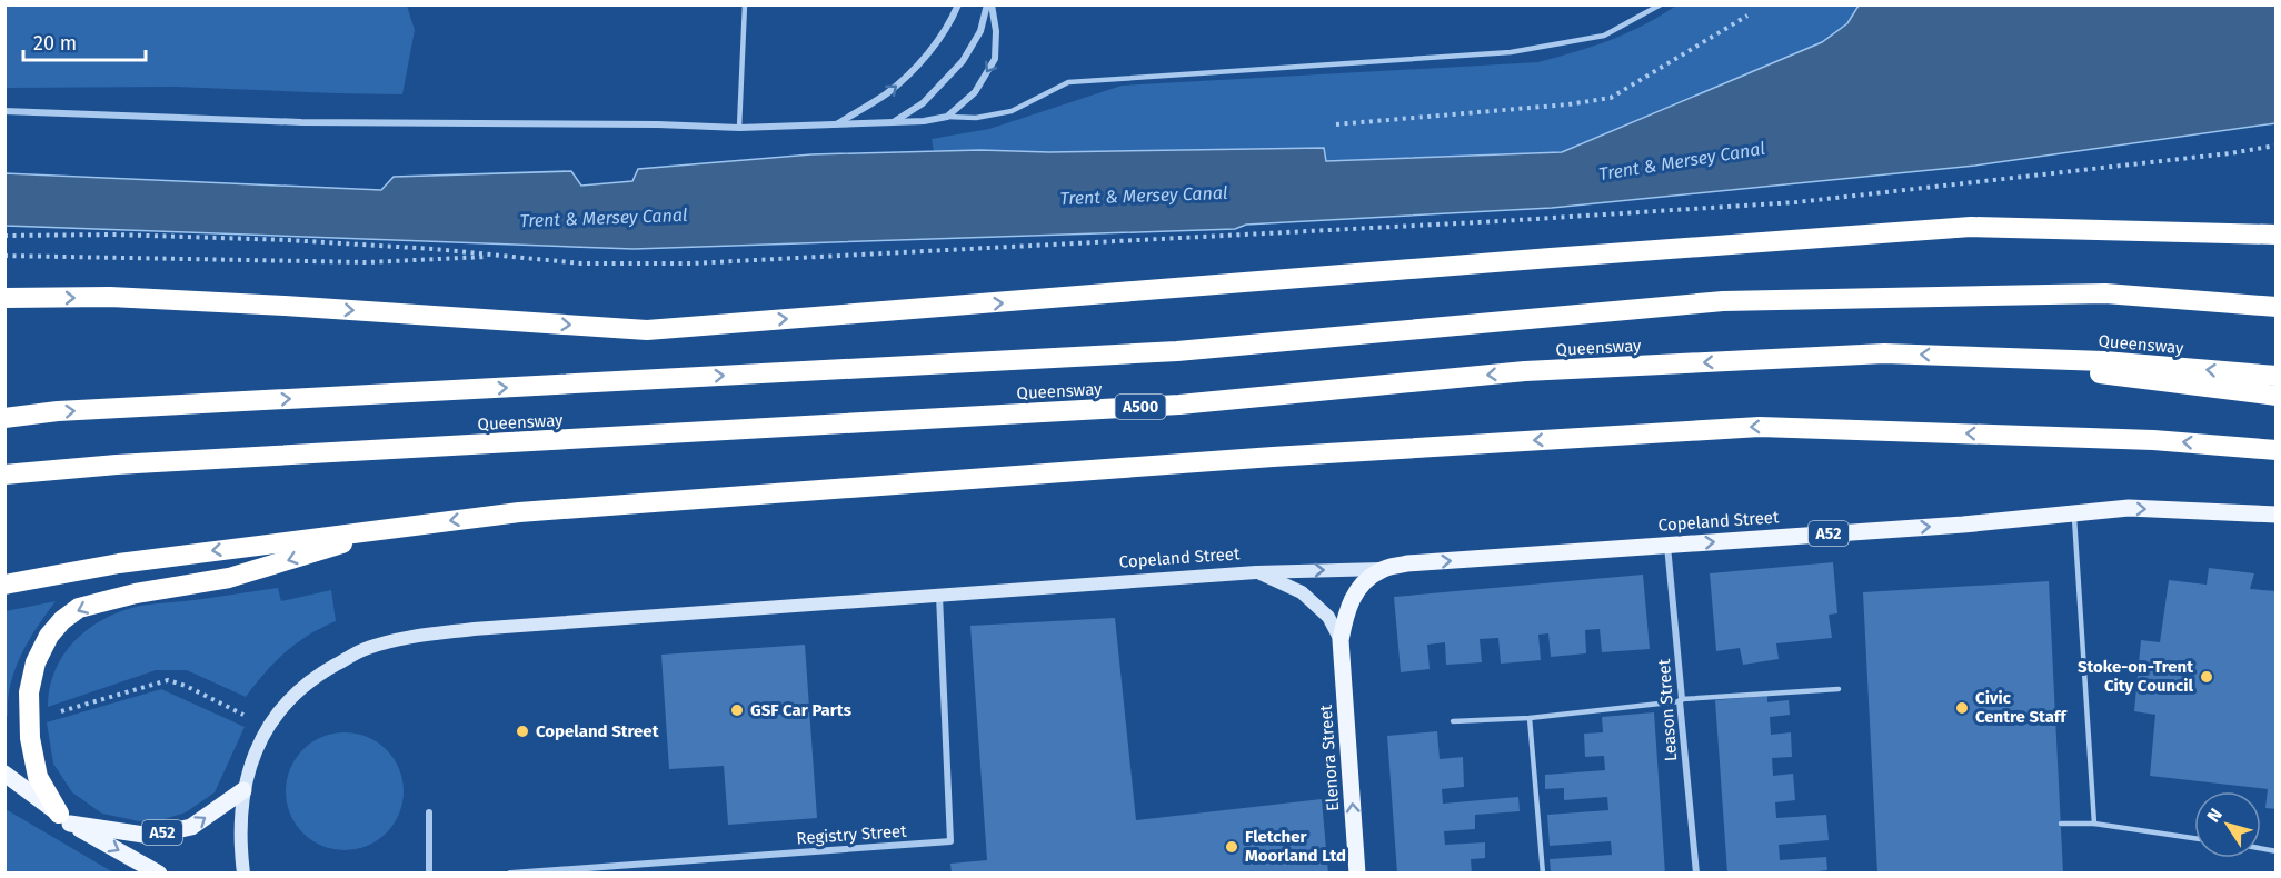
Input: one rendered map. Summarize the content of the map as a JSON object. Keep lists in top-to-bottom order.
{
  "streets": {
    "highway": ["Queensway", "A500"],
    "main road": ["Copeland Street", "A52", "Elenora Street"],
    "street": ["Leason Street", "Registry Street"]
  },
  "crossings": [
    ["Copeland Street", "A52"],
    ["Copeland Street", "Leason Street"],
    ["Copeland Street", "Elenora Street"],
    ["Copeland Street", "Registry Street"]
  ],
  "one_way": ["Copeland Street", "Elenora Street"],
  "water": ["Trent & Mersey Canal"],
  "places": [
    "Stoke-on-Trent City Council",
    "Civic Centre Staff",
    "GSF Car Parts",
    "Copeland Street",
    "Fletcher Moorland Ltd"
  ],
  "scale_bar": "20 m",
  "north": "top left"
}
